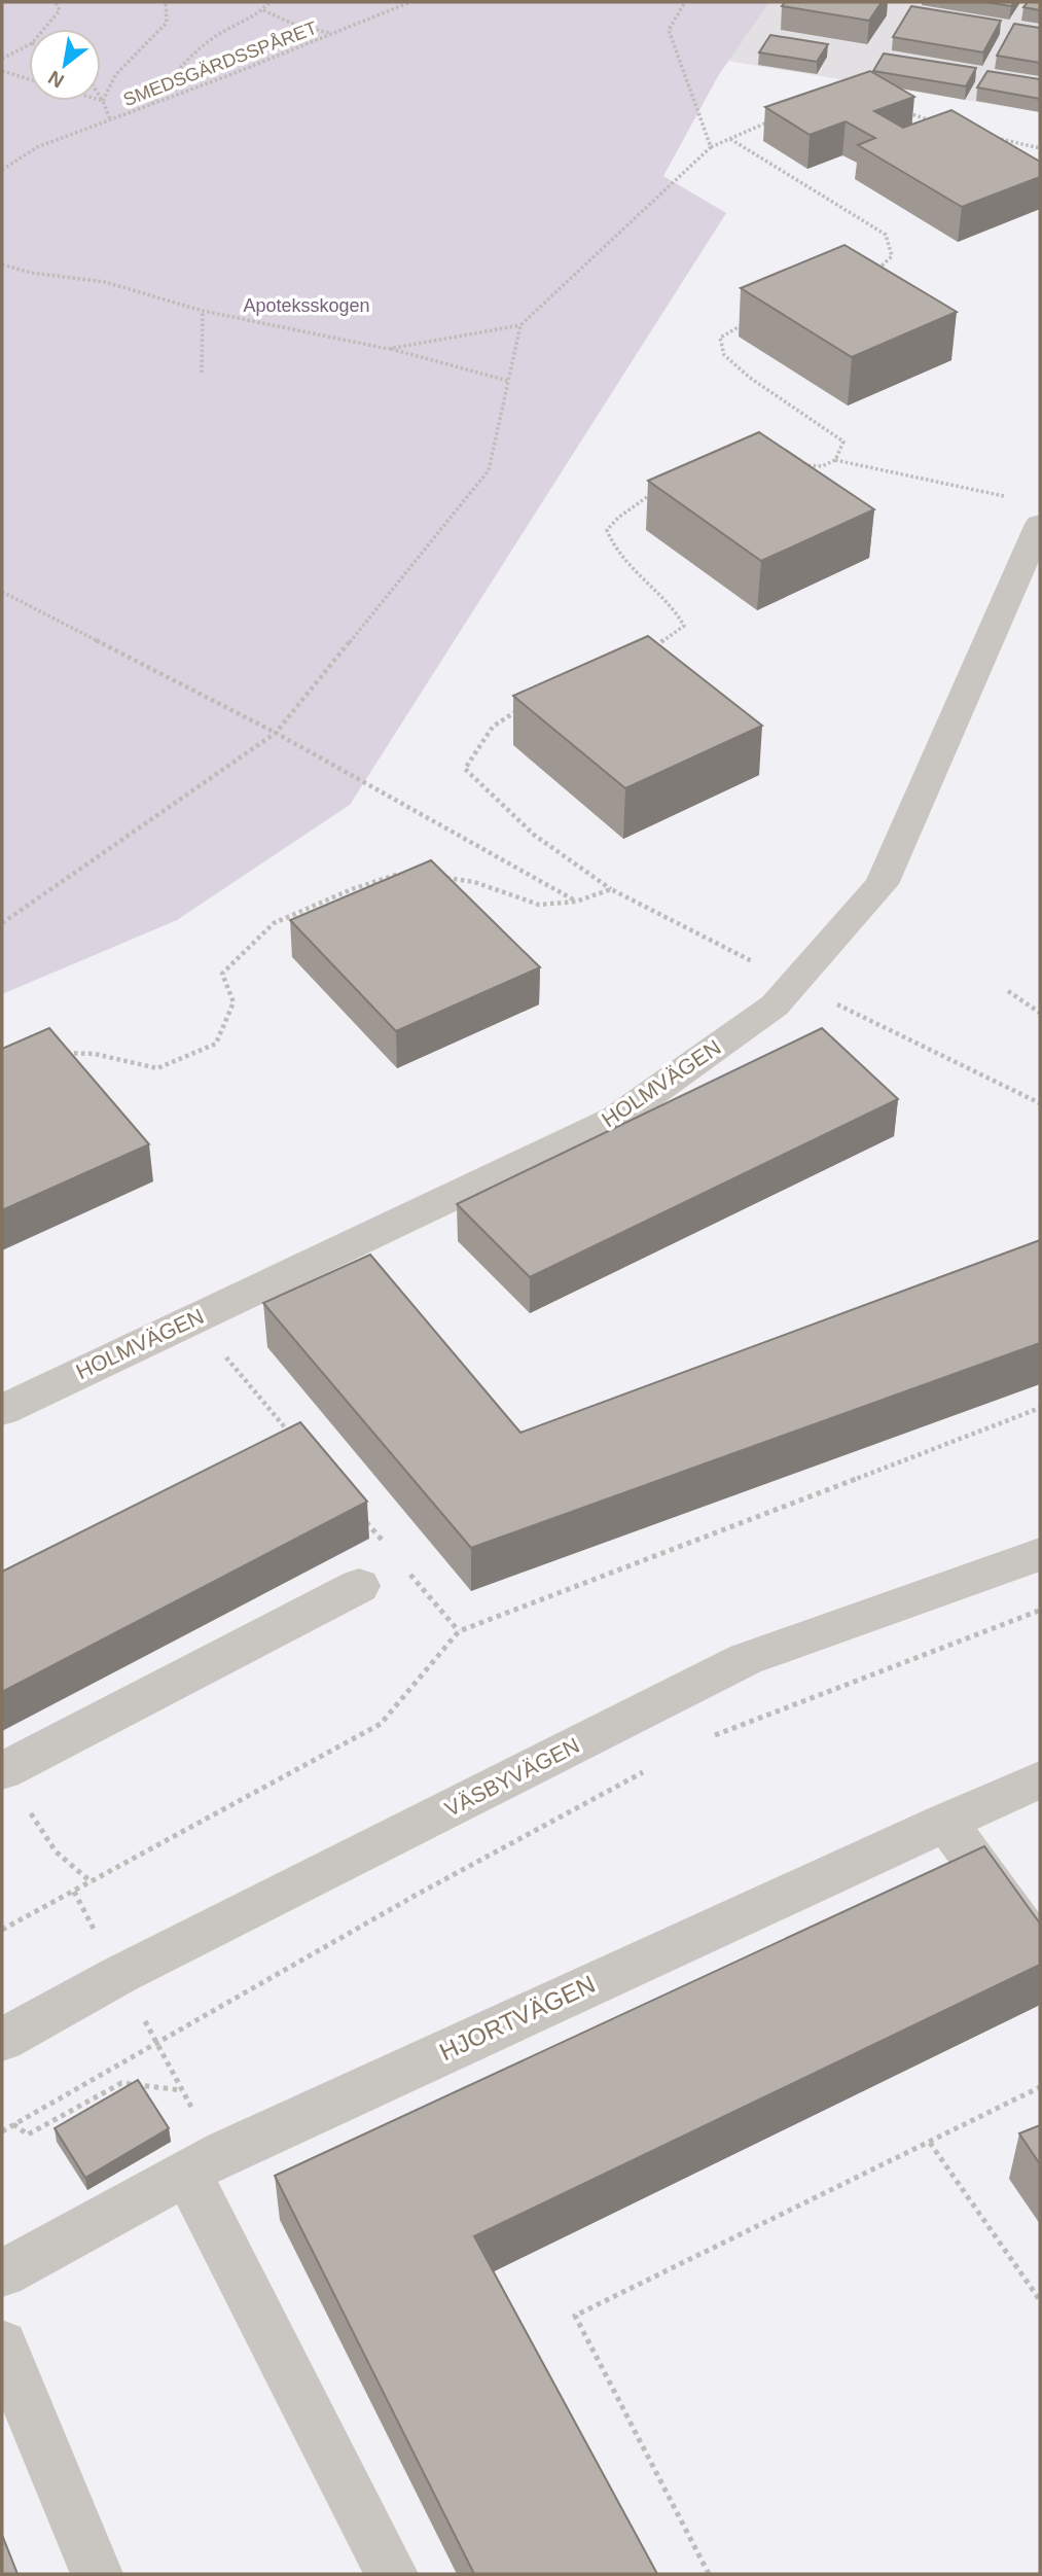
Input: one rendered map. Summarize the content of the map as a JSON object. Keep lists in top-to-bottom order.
{
  "streets": {
    "street": ["HOLMVÄGEN", "VÄSBYVÄGEN", "HJORTVÄGEN"],
    "path": ["SMEDSGÄRDSSPÅRET"]
  },
  "parks": ["Apoteksskogen"],
  "north": "bottom left"
}
